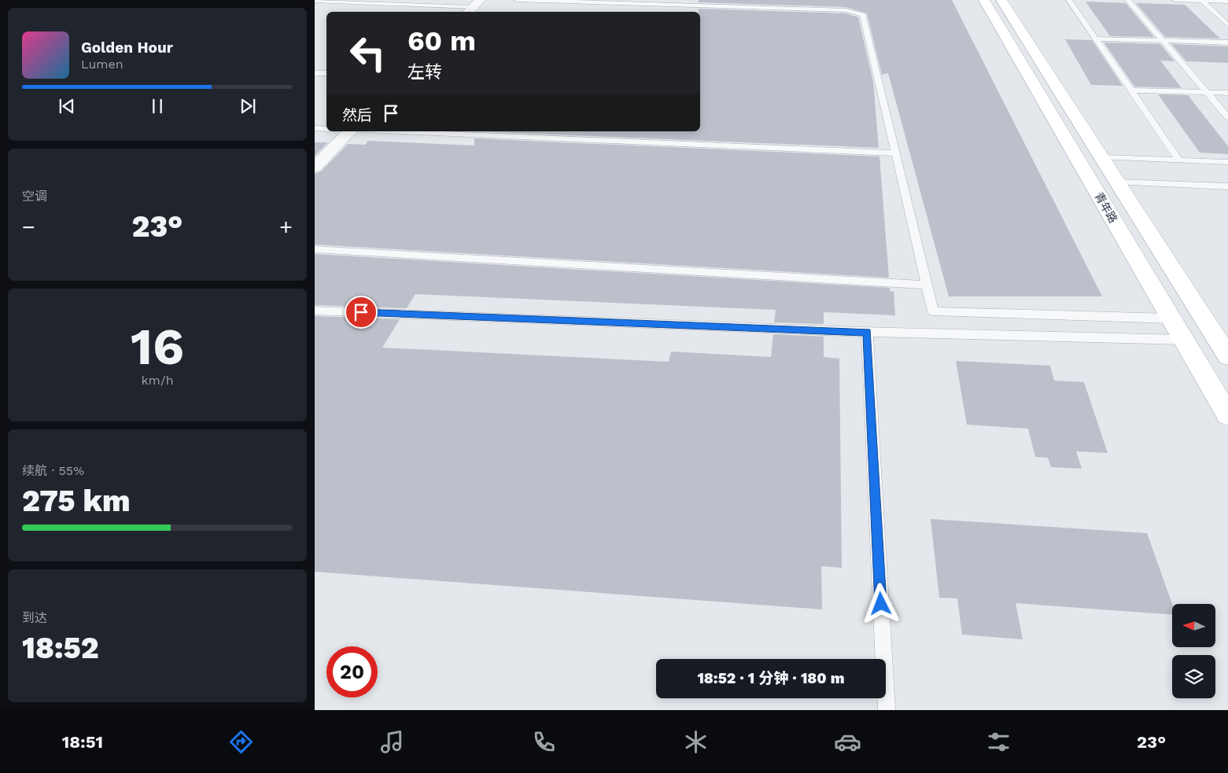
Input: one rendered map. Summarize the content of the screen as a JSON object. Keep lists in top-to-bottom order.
{
  "streets": {
    "street": ["青年路"]
  },
  "north": "left",
  "page": {
    "turn": ["60 m", "左转"],
    "song": ["Golden Hour", "Lumen"],
    "then": "然后",
    "tile": [
      "空调",
      ["16", "km/h"],
      ["续航 · 55%", "275 km"],
      ["到达", "18:52"]
    ],
    "heat": ["−", "23°", "+"],
    "limit": "20",
    "trip": "18:52 · 1 分钟 · 180 m",
    "tabs": ["18:51", "23°"]
  }
}
